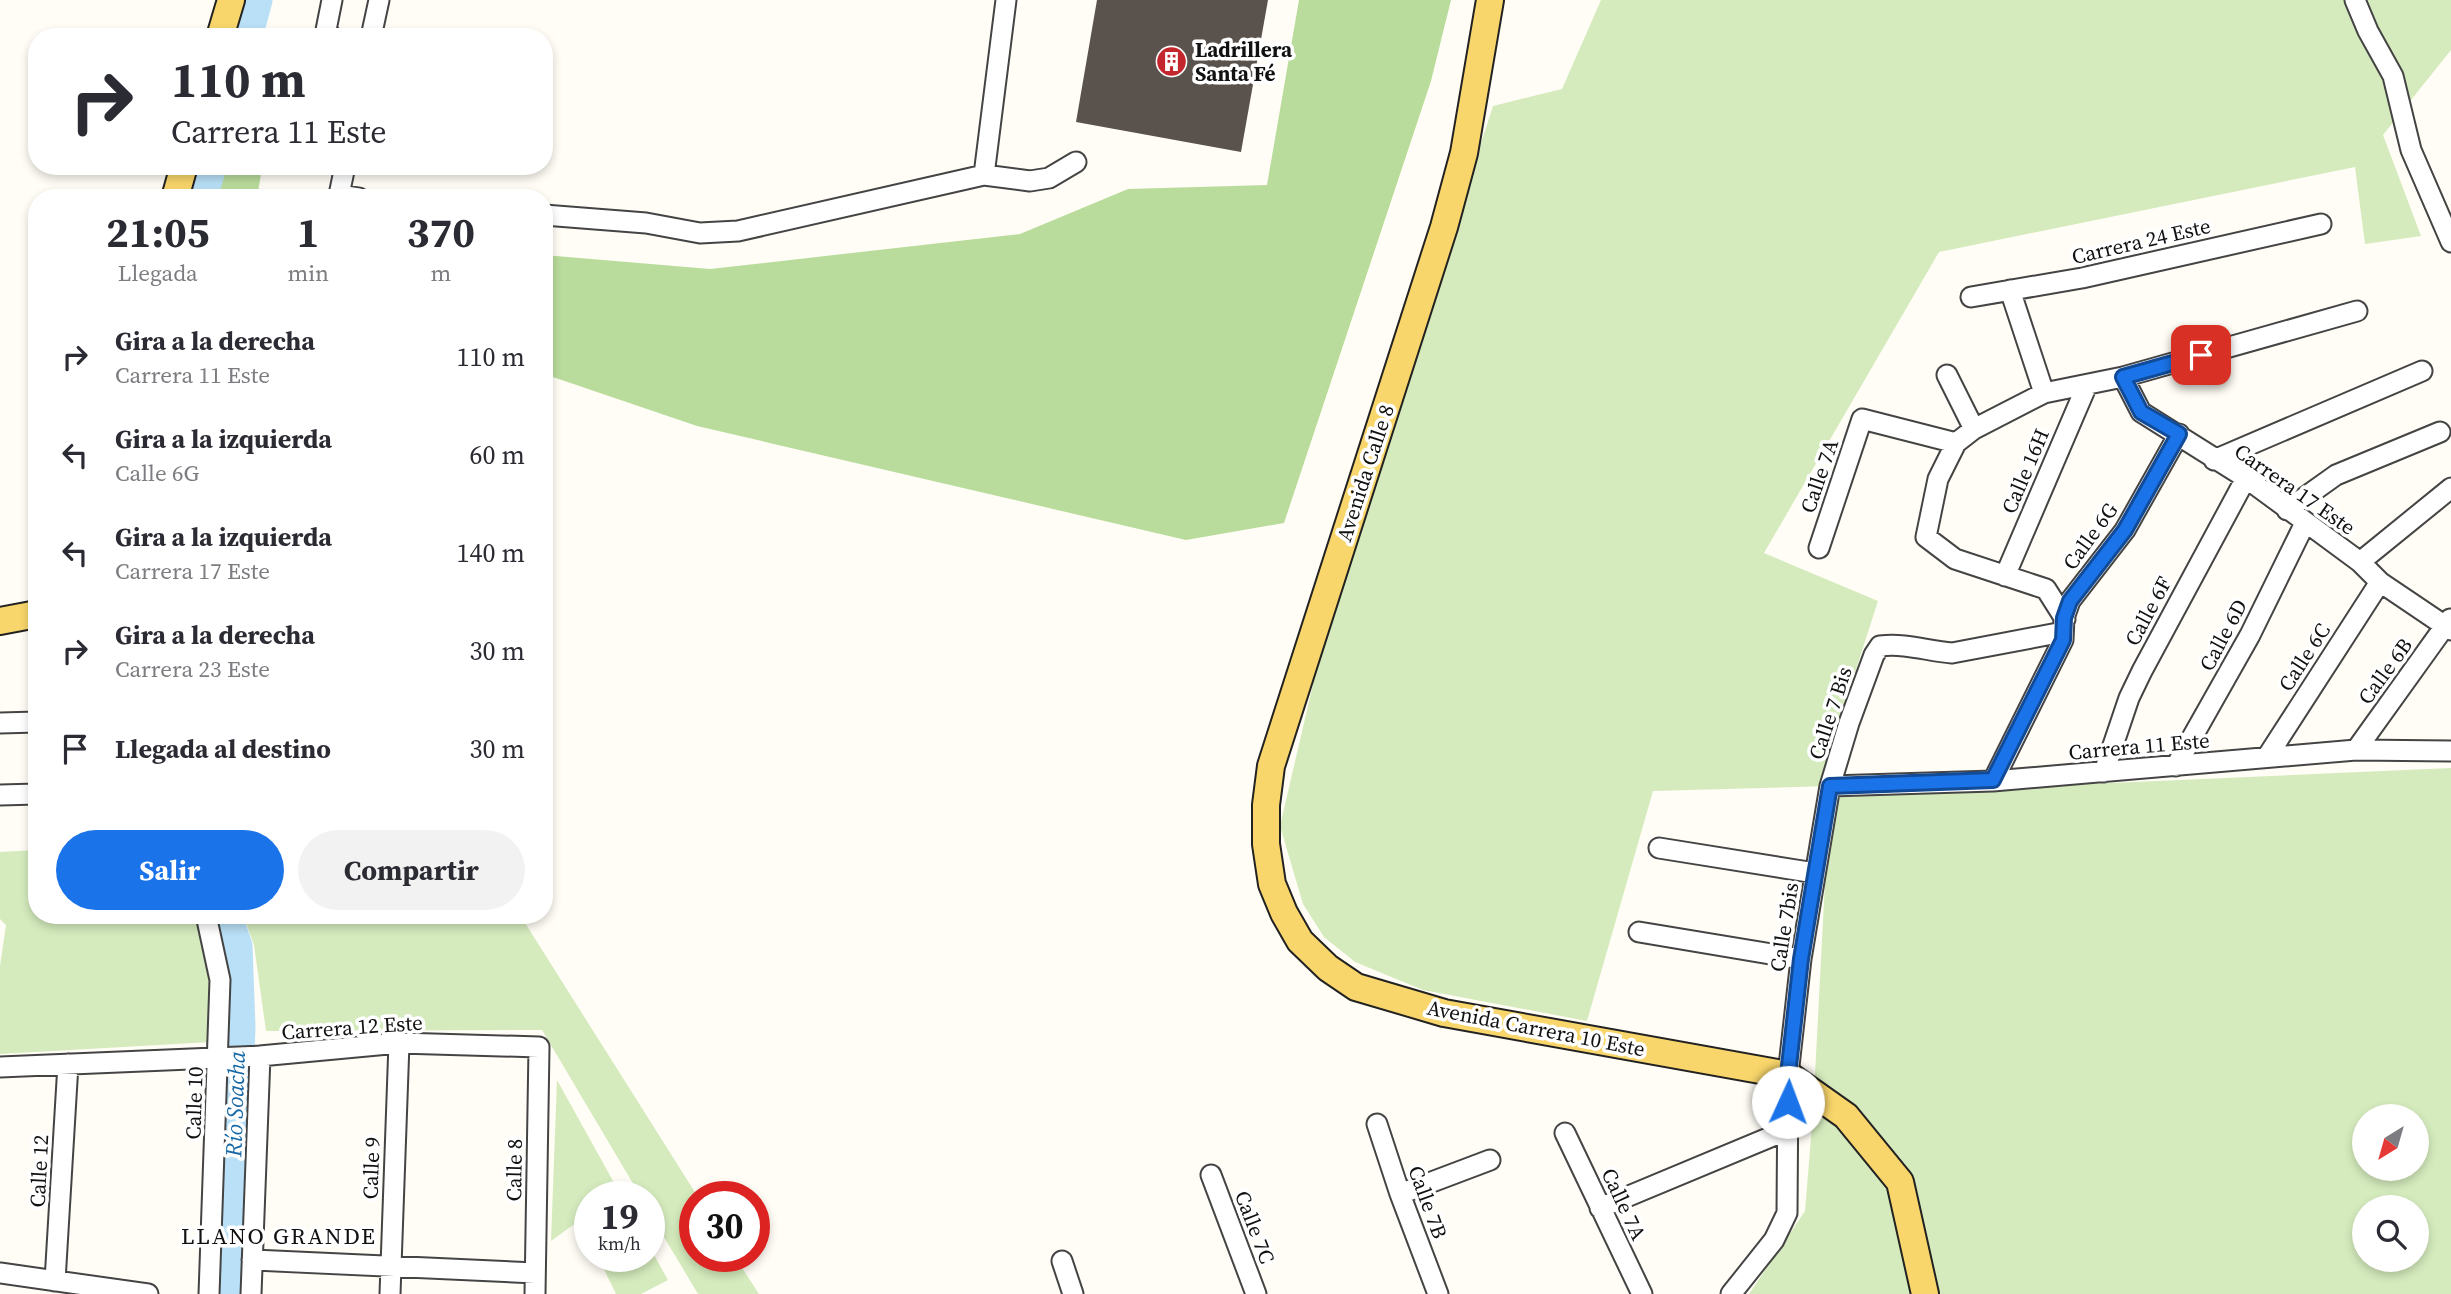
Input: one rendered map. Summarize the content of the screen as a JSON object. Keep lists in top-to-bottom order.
{
  "streets": {
    "main road": ["Avenida Calle 8", "Avenida Carrera 10 Este"],
    "street": [
      "Carrera 24 Este",
      "Calle 16H",
      "Calle 7A",
      "Carrera 17 Este",
      "Calle 6G",
      "Calle 6F",
      "Calle 6D",
      "Calle 6C",
      "Calle 6B",
      "Calle 7 Bis",
      "Carrera 11 Este",
      "Calle 7bis",
      "Carrera 12 Este",
      "Calle 10",
      "Calle 9",
      "Calle 8",
      "Calle 12",
      "Calle 7B",
      "Calle 7C"
    ]
  },
  "crossings": [
    ["Avenida Calle 8", "Avenida Carrera 10 Este"],
    ["Carrera 17 Este", "Calle 6G"],
    ["Carrera 17 Este", "Calle 6F"],
    ["Carrera 17 Este", "Calle 6D"],
    ["Carrera 17 Este", "Calle 6C"],
    ["Carrera 17 Este", "Calle 6B"],
    ["Calle 6G", "Calle 7 Bis"],
    ["Calle 6G", "Carrera 11 Este"],
    ["Calle 6F", "Carrera 11 Este"],
    ["Calle 6D", "Carrera 11 Este"],
    ["Calle 6C", "Carrera 11 Este"],
    ["Calle 6B", "Carrera 11 Este"],
    ["Calle 7 Bis", "Carrera 11 Este"],
    ["Calle 7 Bis", "Calle 7bis"],
    ["Carrera 11 Este", "Calle 7bis"],
    ["Calle 7bis", "Avenida Carrera 10 Este"],
    ["Carrera 12 Este", "Calle 10"],
    ["Carrera 12 Este", "Calle 9"],
    ["Carrera 12 Este", "Calle 8"],
    ["Carrera 12 Este", "Calle 12"]
  ],
  "districts": ["LLANO GRANDE"],
  "water": ["Río Soacha"],
  "places": {
    "building": ["Ladrillera Santa Fé"]
  },
  "north": "bottom left",
  "page": {
    "turn": ["110 m", "Carrera 11 Este"],
    "eta": [
      "21:05",
      "Llegada",
      "1",
      "min",
      "370",
      "m"
    ],
    "list": [
      {
        "name": "Gira a la derecha",
        "note": "Carrera 11 Este",
        "value": "110 m"
      },
      {
        "name": "Gira a la izquierda",
        "note": "Calle 6G",
        "value": "60 m"
      },
      {
        "name": "Gira a la izquierda",
        "note": "Carrera 17 Este",
        "value": "140 m"
      },
      {
        "name": "Gira a la derecha",
        "note": "Carrera 23 Este",
        "value": "30 m"
      },
      {
        "name": "Llegada al destino",
        "value": "30 m"
      }
    ],
    "buttons": ["Salir", "Compartir"],
    "speed": "19 km/h",
    "limit": "30"
  }
}
